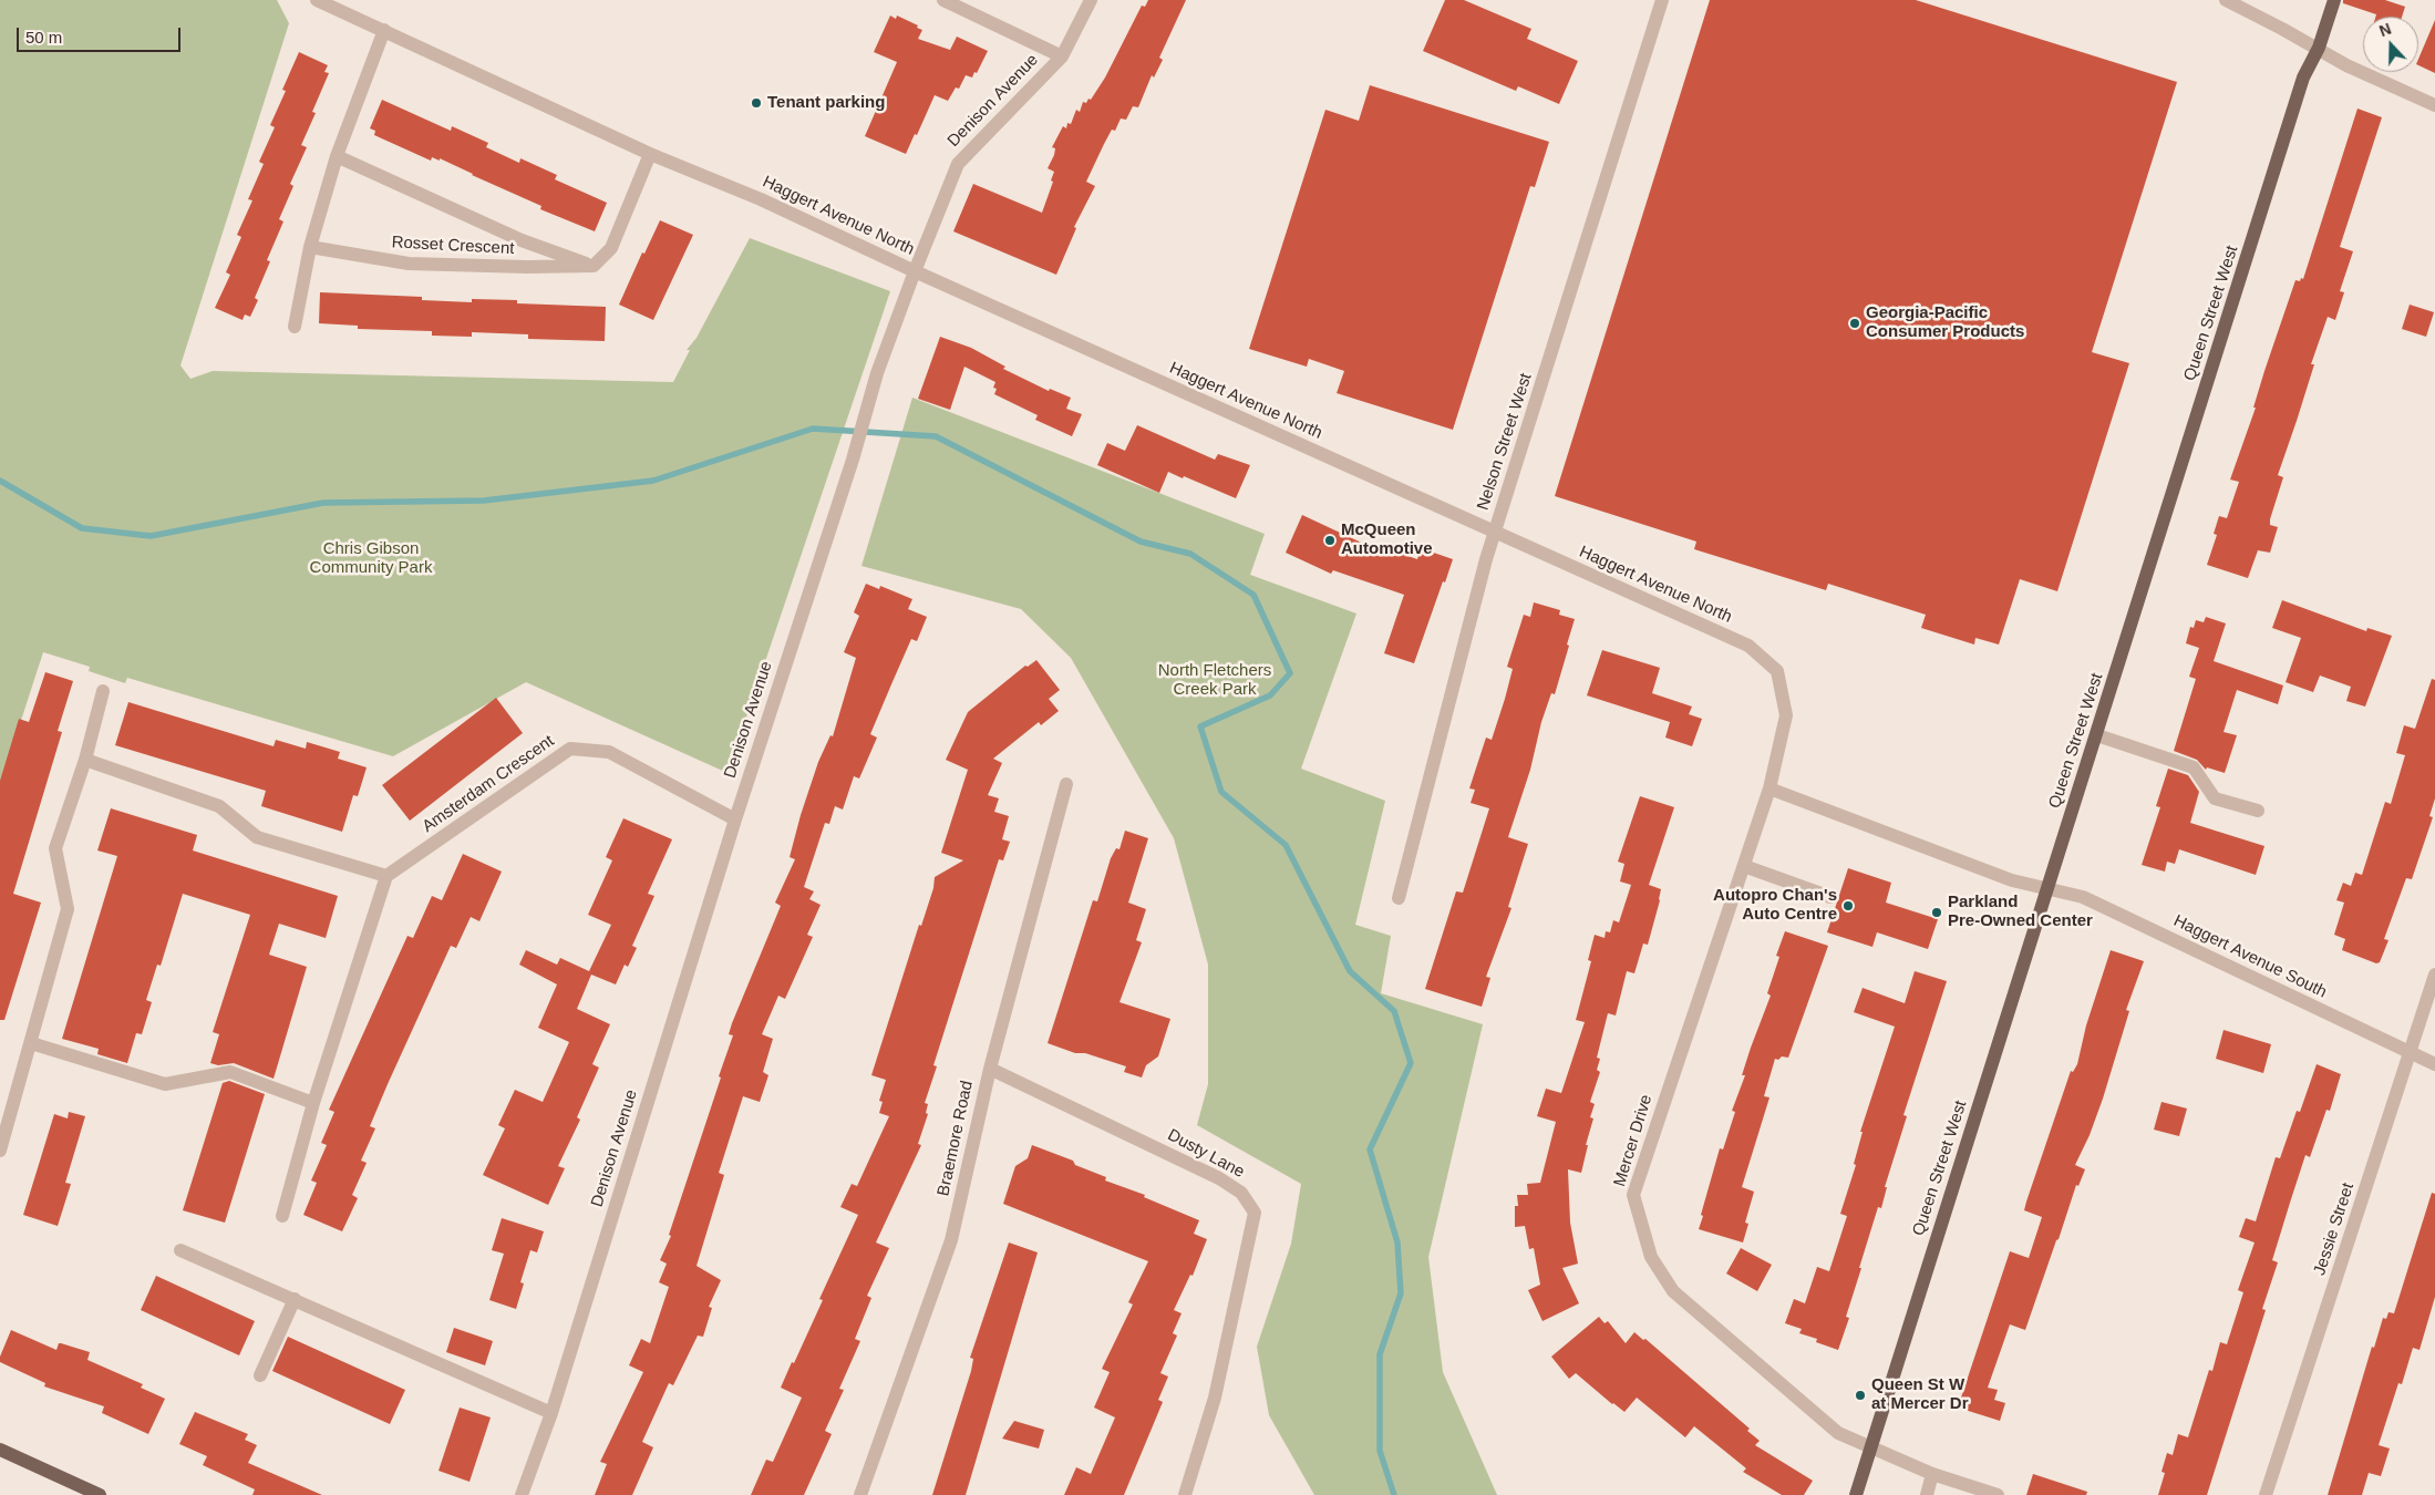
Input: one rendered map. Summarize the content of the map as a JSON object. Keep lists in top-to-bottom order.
{
  "streets": {
    "main road": ["Queen Street West"],
    "street": [
      "Denison Avenue",
      "Haggert Avenue North",
      "Rosset Crescent",
      "Nelson Street West",
      "Amsterdam Crescent",
      "Haggert Avenue South",
      "Braemore Road",
      "Mercer Drive",
      "Dusty Lane",
      "Jessie Street"
    ]
  },
  "crossings": [
    ["Denison Avenue", "Haggert Avenue North"],
    ["Denison Avenue", "Amsterdam Crescent"],
    ["Haggert Avenue North", "Nelson Street West"],
    ["Haggert Avenue North", "Mercer Drive"],
    ["Queen Street West", "Haggert Avenue South"],
    ["Queen Street West", "Mercer Drive"],
    ["Haggert Avenue South", "Jessie Street"],
    ["Braemore Road", "Dusty Lane"]
  ],
  "parks": ["Chris Gibson Community Park", "North Fletchers Creek Park"],
  "places": [
    "Tenant parking",
    "Georgia-Pacific Consumer Products",
    "McQueen Automotive",
    "Autopro Chan's Auto Centre",
    "Parkland Pre-Owned Center",
    "Queen St W at Mercer Dr"
  ],
  "scale_bar": "50 m",
  "north": "top"
}
